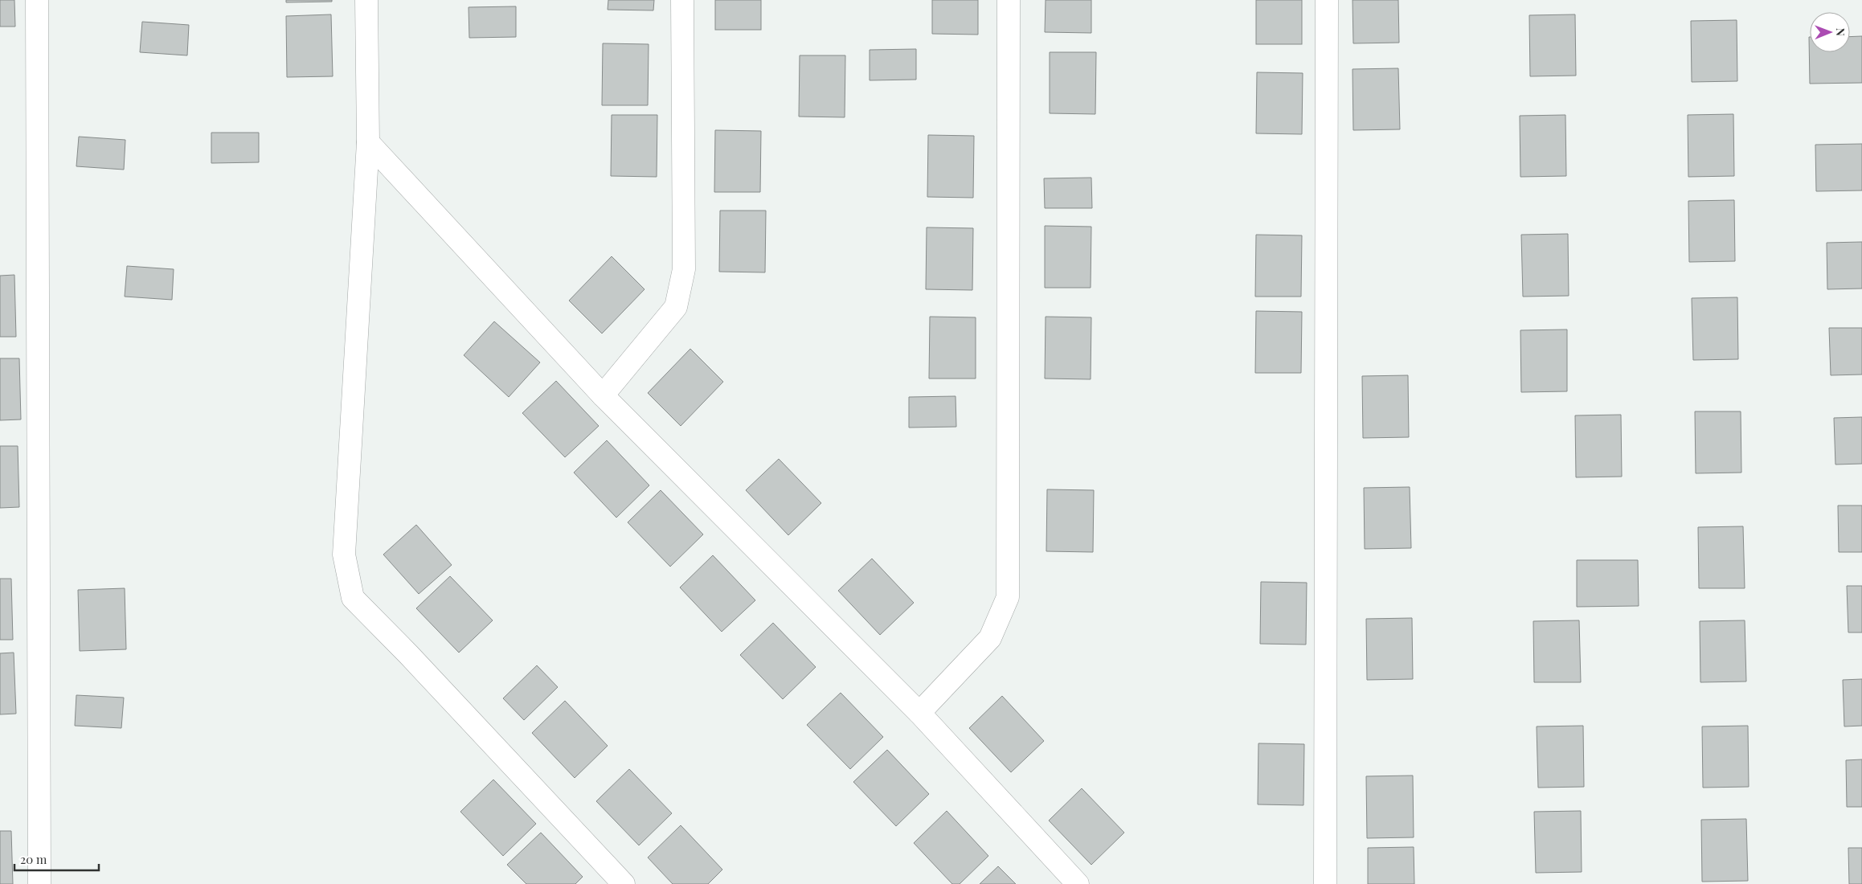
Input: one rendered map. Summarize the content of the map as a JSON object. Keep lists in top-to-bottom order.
{
  "scale_bar": "20 m",
  "north": "right"
}
